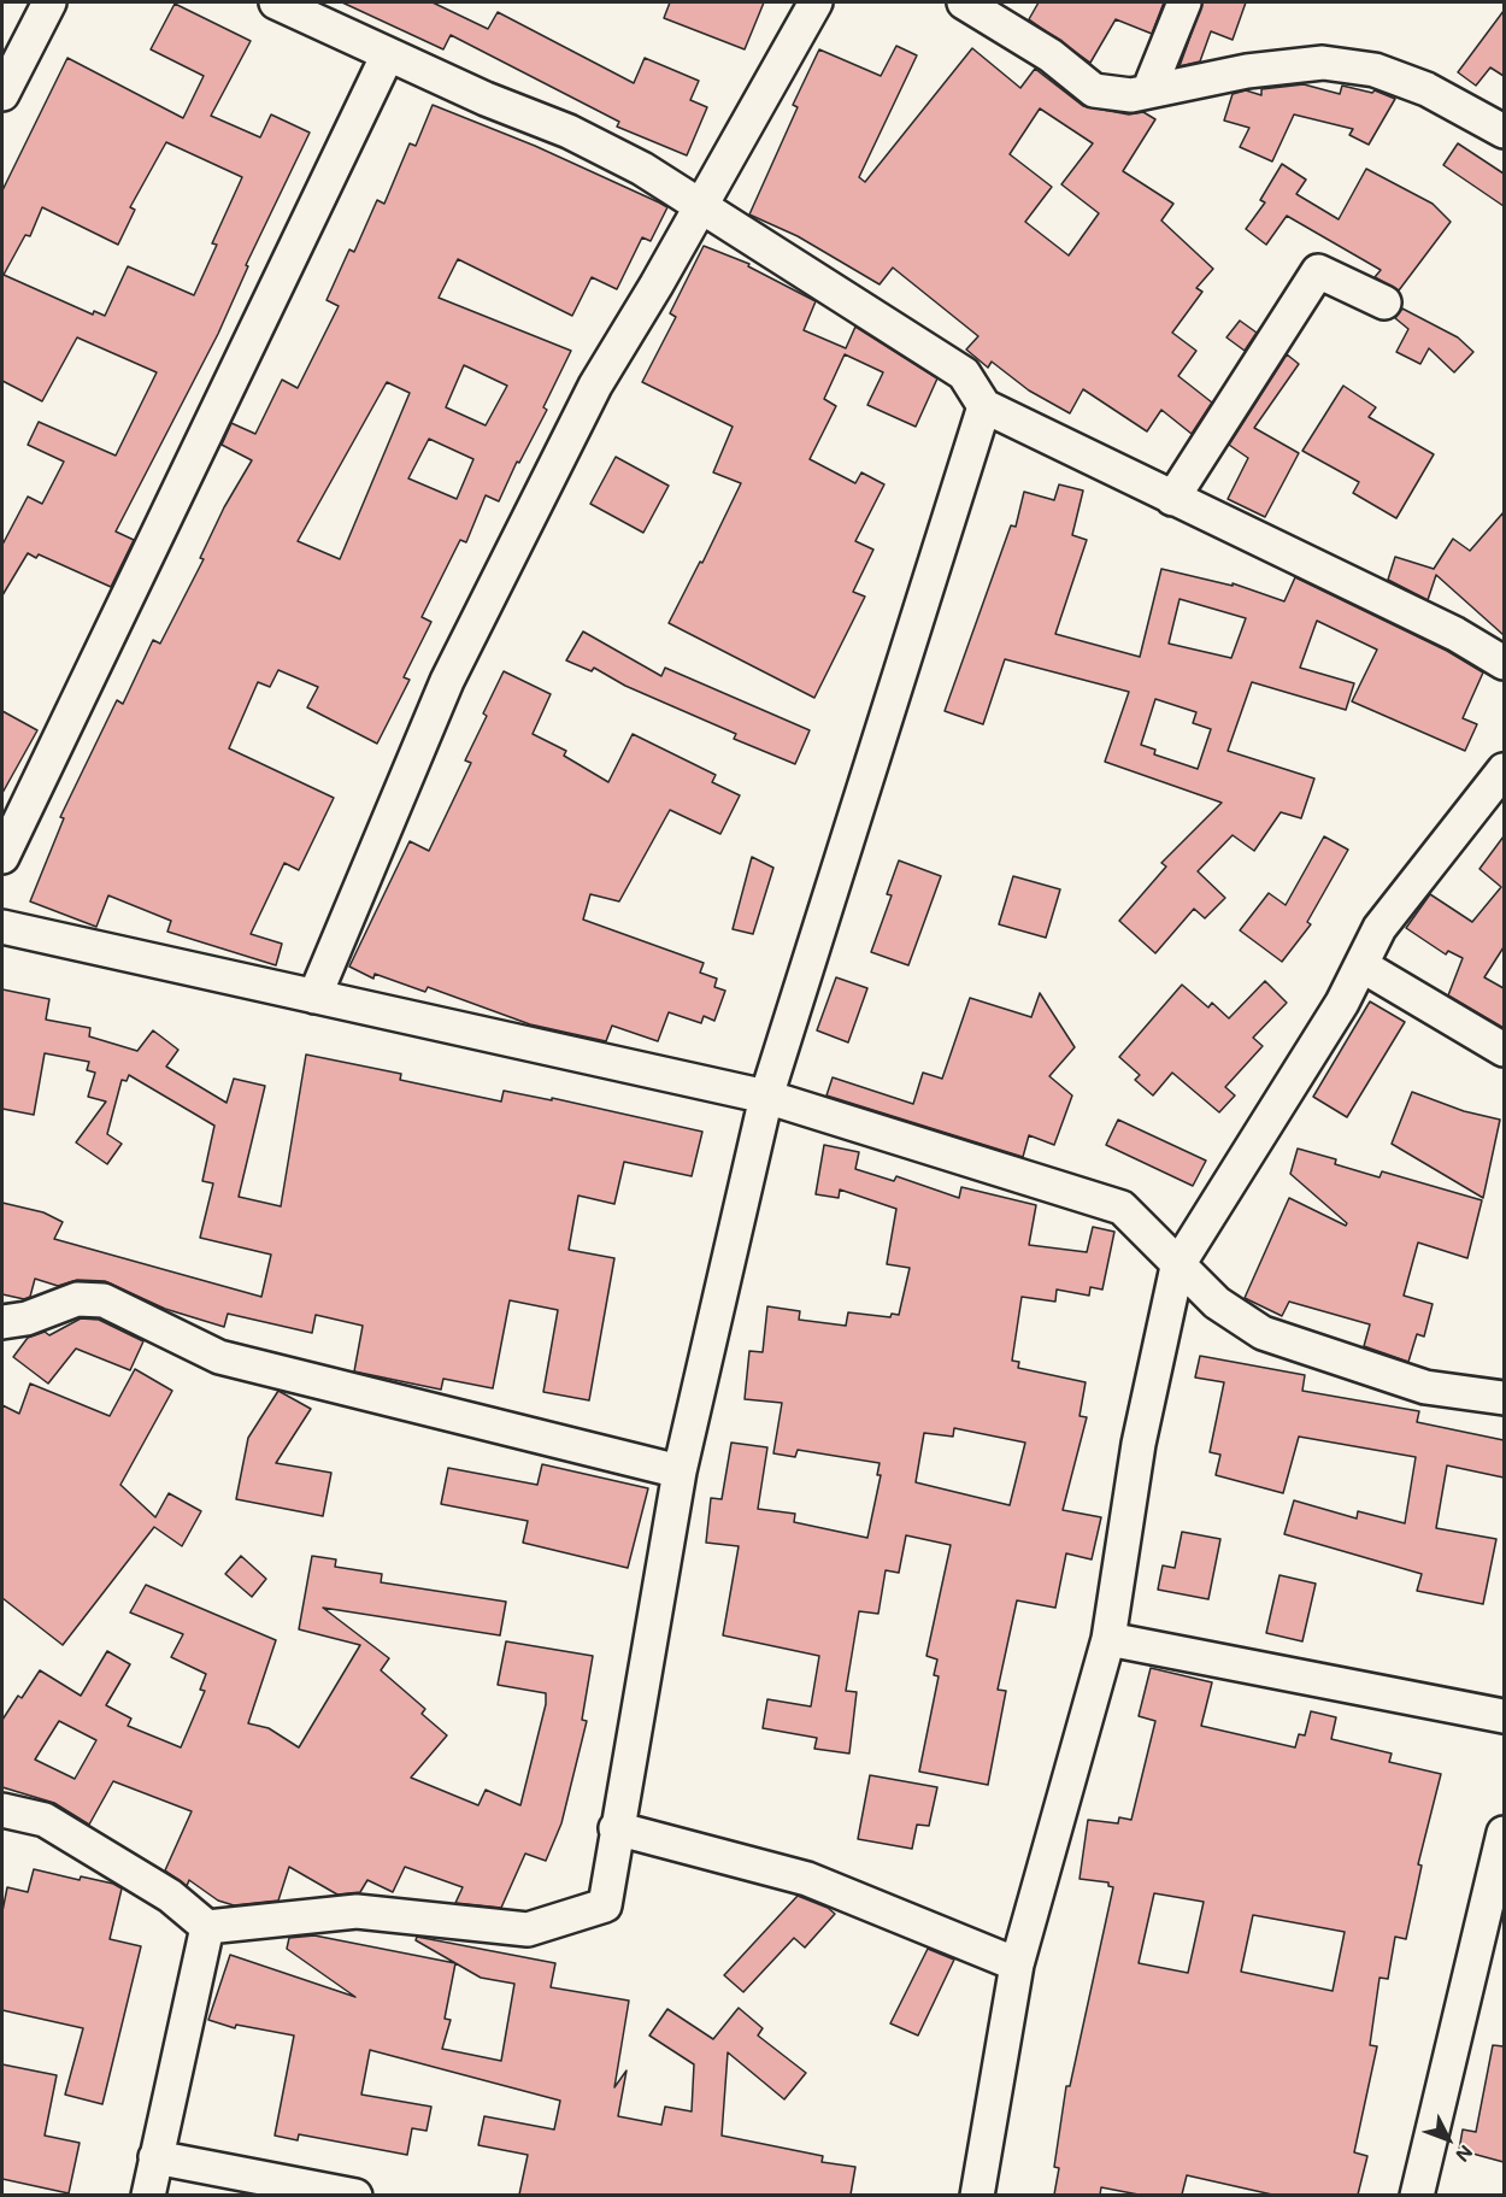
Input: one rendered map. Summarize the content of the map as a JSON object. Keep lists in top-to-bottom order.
{
  "north": "bottom right"
}
